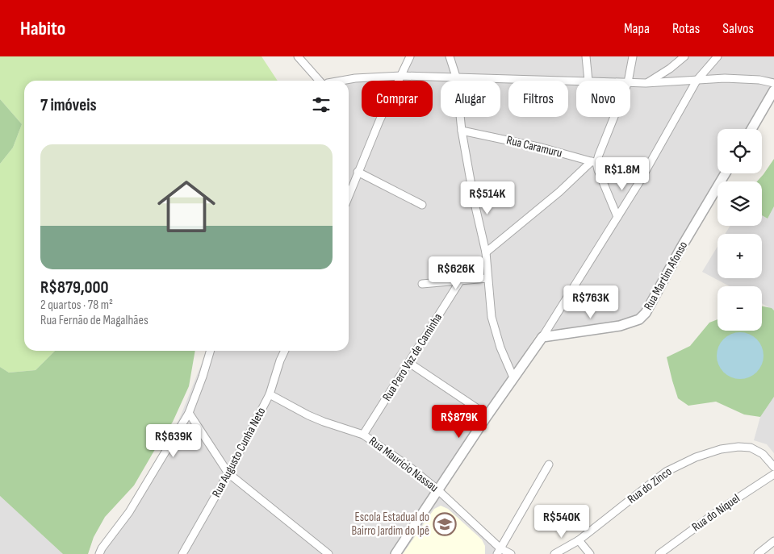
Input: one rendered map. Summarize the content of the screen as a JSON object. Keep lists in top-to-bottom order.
{
  "streets": {
    "street": [
      "Rua Caramuru",
      "Rua Martim Afonso",
      "Rua Pero Vaz de Caminha",
      "Rua Augusto Cunha Neto",
      "Rua Maurício Nassau",
      "Rua do Zinco",
      "Rua do Níquel"
    ]
  },
  "crossings": [
    ["Rua Pero Vaz de Caminha", "Rua Maurício Nassau"],
    ["Rua Augusto Cunha Neto", "Rua Maurício Nassau"]
  ],
  "places": {
    "school or university": ["Escola Estadual do Bairro Jardim do Ipê"]
  },
  "page": {
    "header": "Habito",
    "nav": ["Mapa", "Rotas", "Salvos"],
    "chip": [
      "Comprar",
      "Alugar",
      "Filtros",
      "Novo"
    ],
    "heading": "7 imóveis",
    "map_buttons": ["+", "−"],
    "list": [
      {
        "name": "R$879,000",
        "note": "2 quartos · 78 m² · Rua Fernão de Magalhães"
      }
    ],
    "price": [
      "R$1.8M",
      "R$514K",
      "R$626K",
      "R$763K",
      "R$879K",
      "R$639K",
      "R$540K"
    ]
  }
}
